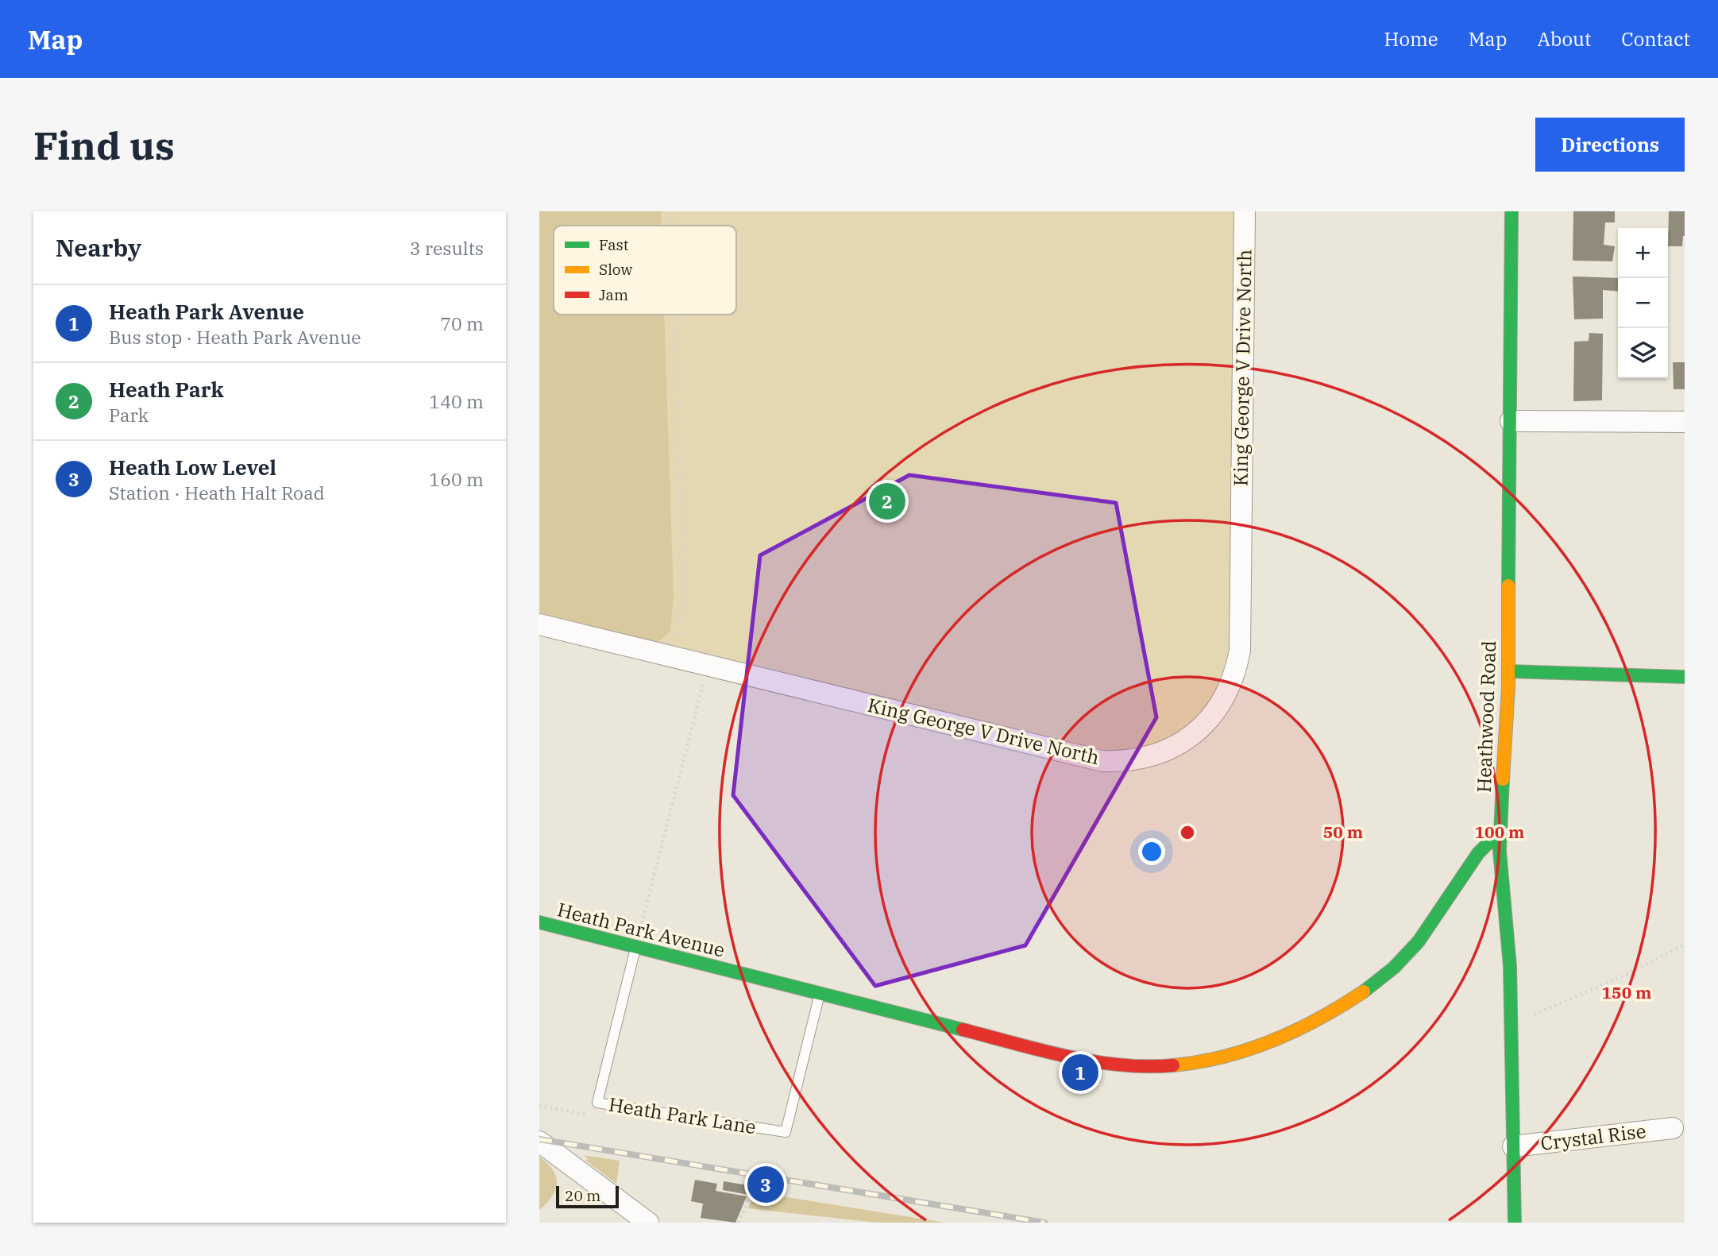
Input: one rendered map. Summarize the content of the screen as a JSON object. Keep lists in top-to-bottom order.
{
  "streets": {
    "street": [
      "King George V Drive North",
      "Heathwood Road",
      "Heath Park Avenue",
      "Crystal Rise"
    ],
    "lane": ["Heath Park Lane"]
  },
  "crossings": [
    ["Heathwood Road", "Heath Park Avenue"],
    ["Heathwood Road", "Crystal Rise"],
    ["Heath Park Avenue", "Heath Park Lane"]
  ],
  "legend": ["Fast", "Slow", "Jam"],
  "scale_bar": "20 m",
  "page": {
    "header": "Map",
    "nav": [
      "Home",
      "Map",
      "About",
      "Contact"
    ],
    "buttons": "Directions",
    "title": "Find us",
    "heading": ["Nearby", "3 results"],
    "map_buttons": ["+", "−"],
    "list": [
      {
        "mark": "1",
        "name": "Heath Park Avenue",
        "note": "Bus stop · Heath Park Avenue",
        "value": "70 m"
      },
      {
        "mark": "2",
        "name": "Heath Park",
        "note": "Park",
        "value": "140 m"
      },
      {
        "mark": "3",
        "name": "Heath Low Level",
        "note": "Station · Heath Halt Road",
        "value": "160 m"
      }
    ],
    "pins": ["2", "1", "3"],
    "scale": "20 m"
  },
  "rings": ["50 m", "100 m", "150 m"]
}
